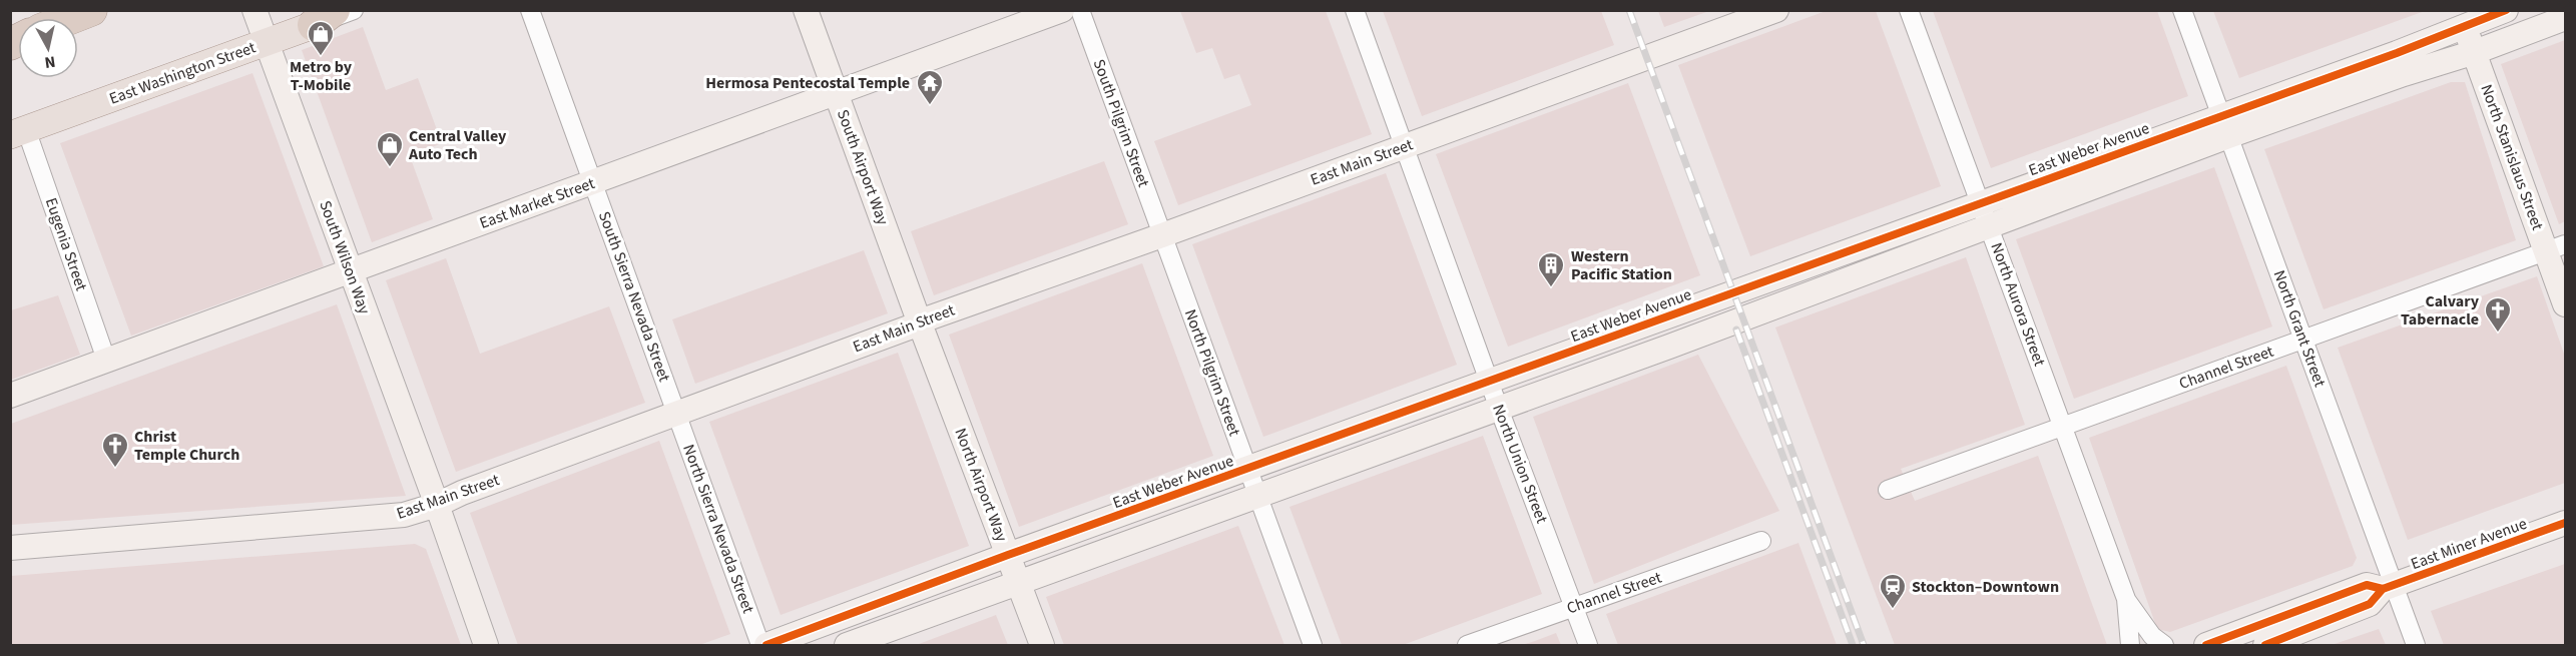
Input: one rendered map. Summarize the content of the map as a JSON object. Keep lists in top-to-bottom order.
{
  "streets": {
    "main road": [
      "East Washington Street",
      "East Weber Avenue",
      "North Stanislaus Street",
      "East Main Street",
      "South Airport Way",
      "East Market Street",
      "South Wilson Way",
      "North Airport Way",
      "East Miner Avenue"
    ],
    "street": [
      "South Pilgrim Street",
      "Eugenia Street",
      "South Sierra Nevada Street",
      "North Aurora Street",
      "North Grant Street",
      "Channel Street",
      "North Pilgrim Street",
      "North Union Street",
      "North Sierra Nevada Street"
    ]
  },
  "crossings": [
    ["East Washington Street", "Eugenia Street"],
    ["East Washington Street", "South Wilson Way"],
    ["South Pilgrim Street", "East Main Street"],
    ["South Pilgrim Street", "North Pilgrim Street"],
    ["East Weber Avenue", "North Stanislaus Street"],
    ["East Weber Avenue", "North Aurora Street"],
    ["East Weber Avenue", "North Grant Street"],
    ["East Weber Avenue", "North Pilgrim Street"],
    ["East Weber Avenue", "North Union Street"],
    ["East Weber Avenue", "North Airport Way"],
    ["North Stanislaus Street", "Channel Street"],
    ["East Main Street", "South Airport Way"],
    ["East Main Street", "South Wilson Way"],
    ["East Main Street", "South Sierra Nevada Street"],
    ["East Main Street", "North Pilgrim Street"],
    ["East Main Street", "North Union Street"],
    ["East Main Street", "North Airport Way"],
    ["East Main Street", "North Sierra Nevada Street"],
    ["South Airport Way", "East Market Street"],
    ["South Airport Way", "North Airport Way"],
    ["East Market Street", "Eugenia Street"],
    ["East Market Street", "South Wilson Way"],
    ["East Market Street", "South Sierra Nevada Street"],
    ["South Sierra Nevada Street", "North Sierra Nevada Street"],
    ["North Aurora Street", "Channel Street"],
    ["North Grant Street", "Channel Street"],
    ["North Grant Street", "East Miner Avenue"],
    ["Channel Street", "North Union Street"]
  ],
  "places": {
    "shop": ["Metro by T-Mobile", "Central Valley Auto Tech"],
    "temple": ["Hermosa Pentecostal Temple"],
    "building": ["Western Pacific Station"],
    "church": ["Calvary Tabernacle", "Christ Temple Church"],
    "station": ["Stockton–Downtown"]
  },
  "north": "bottom"
}
